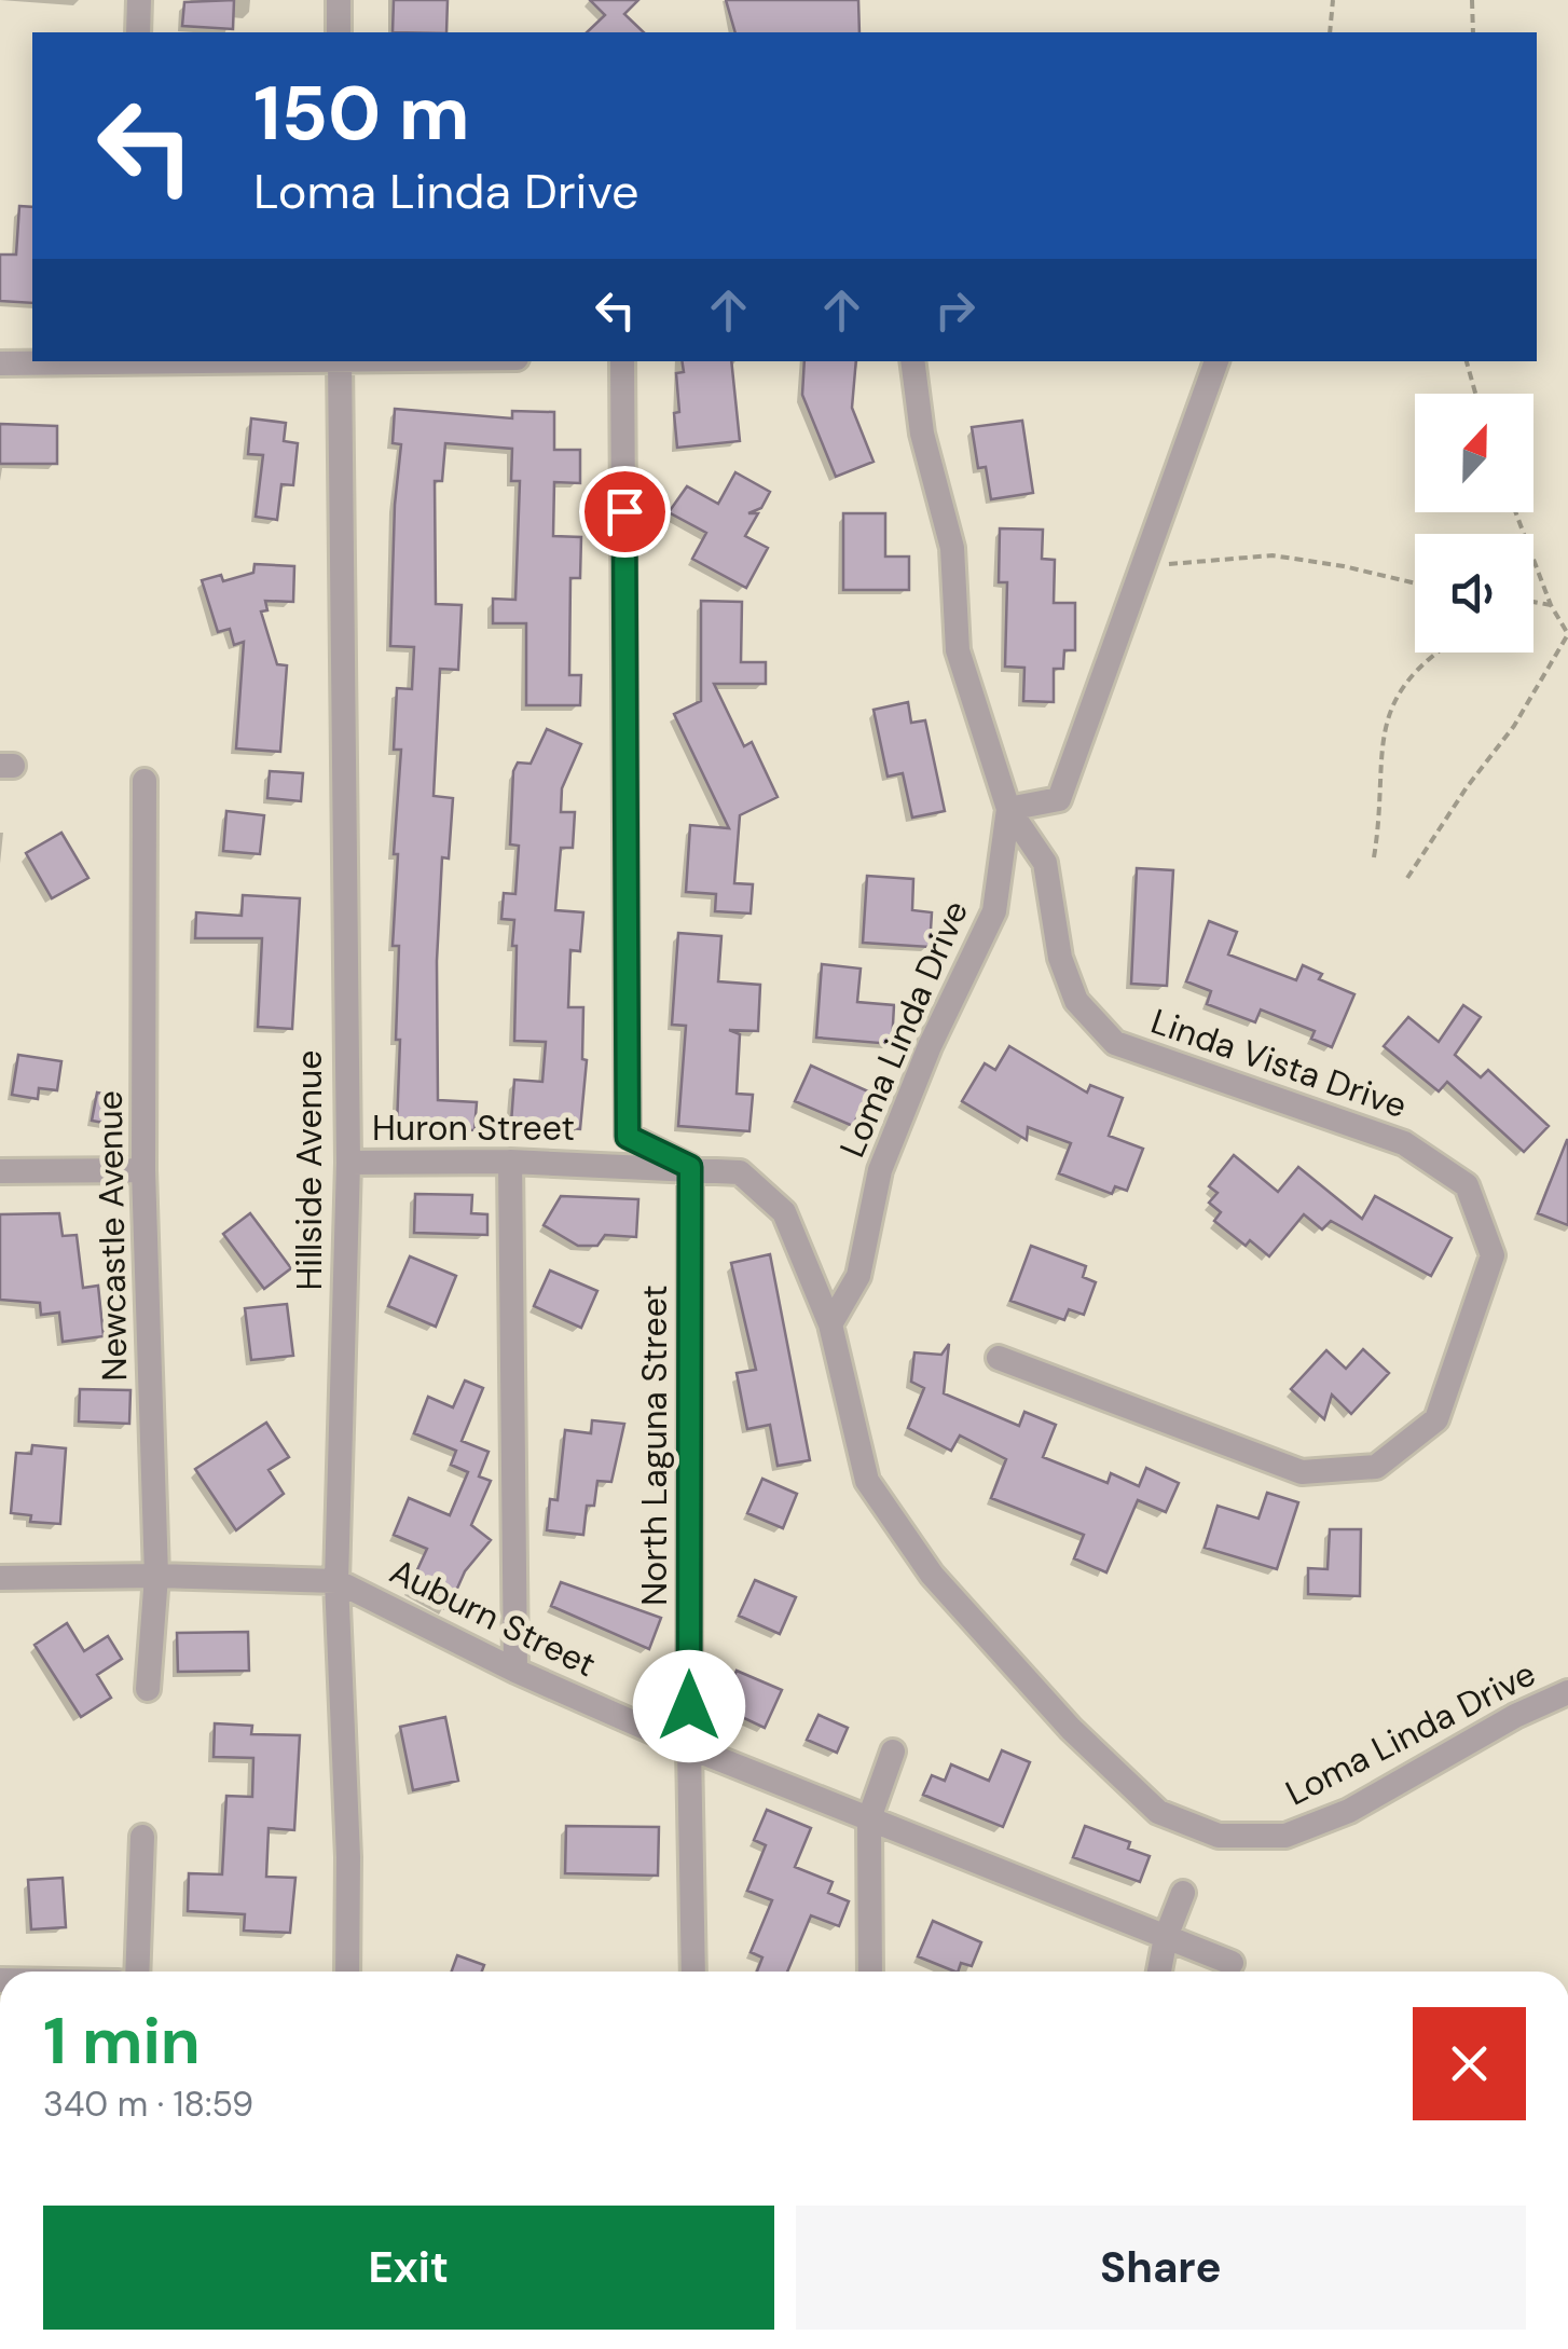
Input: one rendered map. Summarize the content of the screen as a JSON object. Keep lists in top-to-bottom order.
{
  "streets": {
    "street": [
      "Loma Linda Drive",
      "Linda Vista Drive",
      "Huron Street",
      "Hillside Avenue",
      "Newcastle Avenue",
      "North Laguna Street",
      "Auburn Street"
    ]
  },
  "crossings": [
    ["Loma Linda Drive", "Linda Vista Drive"],
    ["Loma Linda Drive", "Huron Street"],
    ["Huron Street", "Hillside Avenue"],
    ["Huron Street", "North Laguna Street"],
    ["Hillside Avenue", "Auburn Street"],
    ["Newcastle Avenue", "Auburn Street"],
    ["North Laguna Street", "Auburn Street"]
  ],
  "north": "top",
  "page": {
    "turn": ["150 m", "Loma Linda Drive"],
    "heading": ["1 min", "340 m · 18:59"],
    "buttons": ["Exit", "Share"]
  }
}
